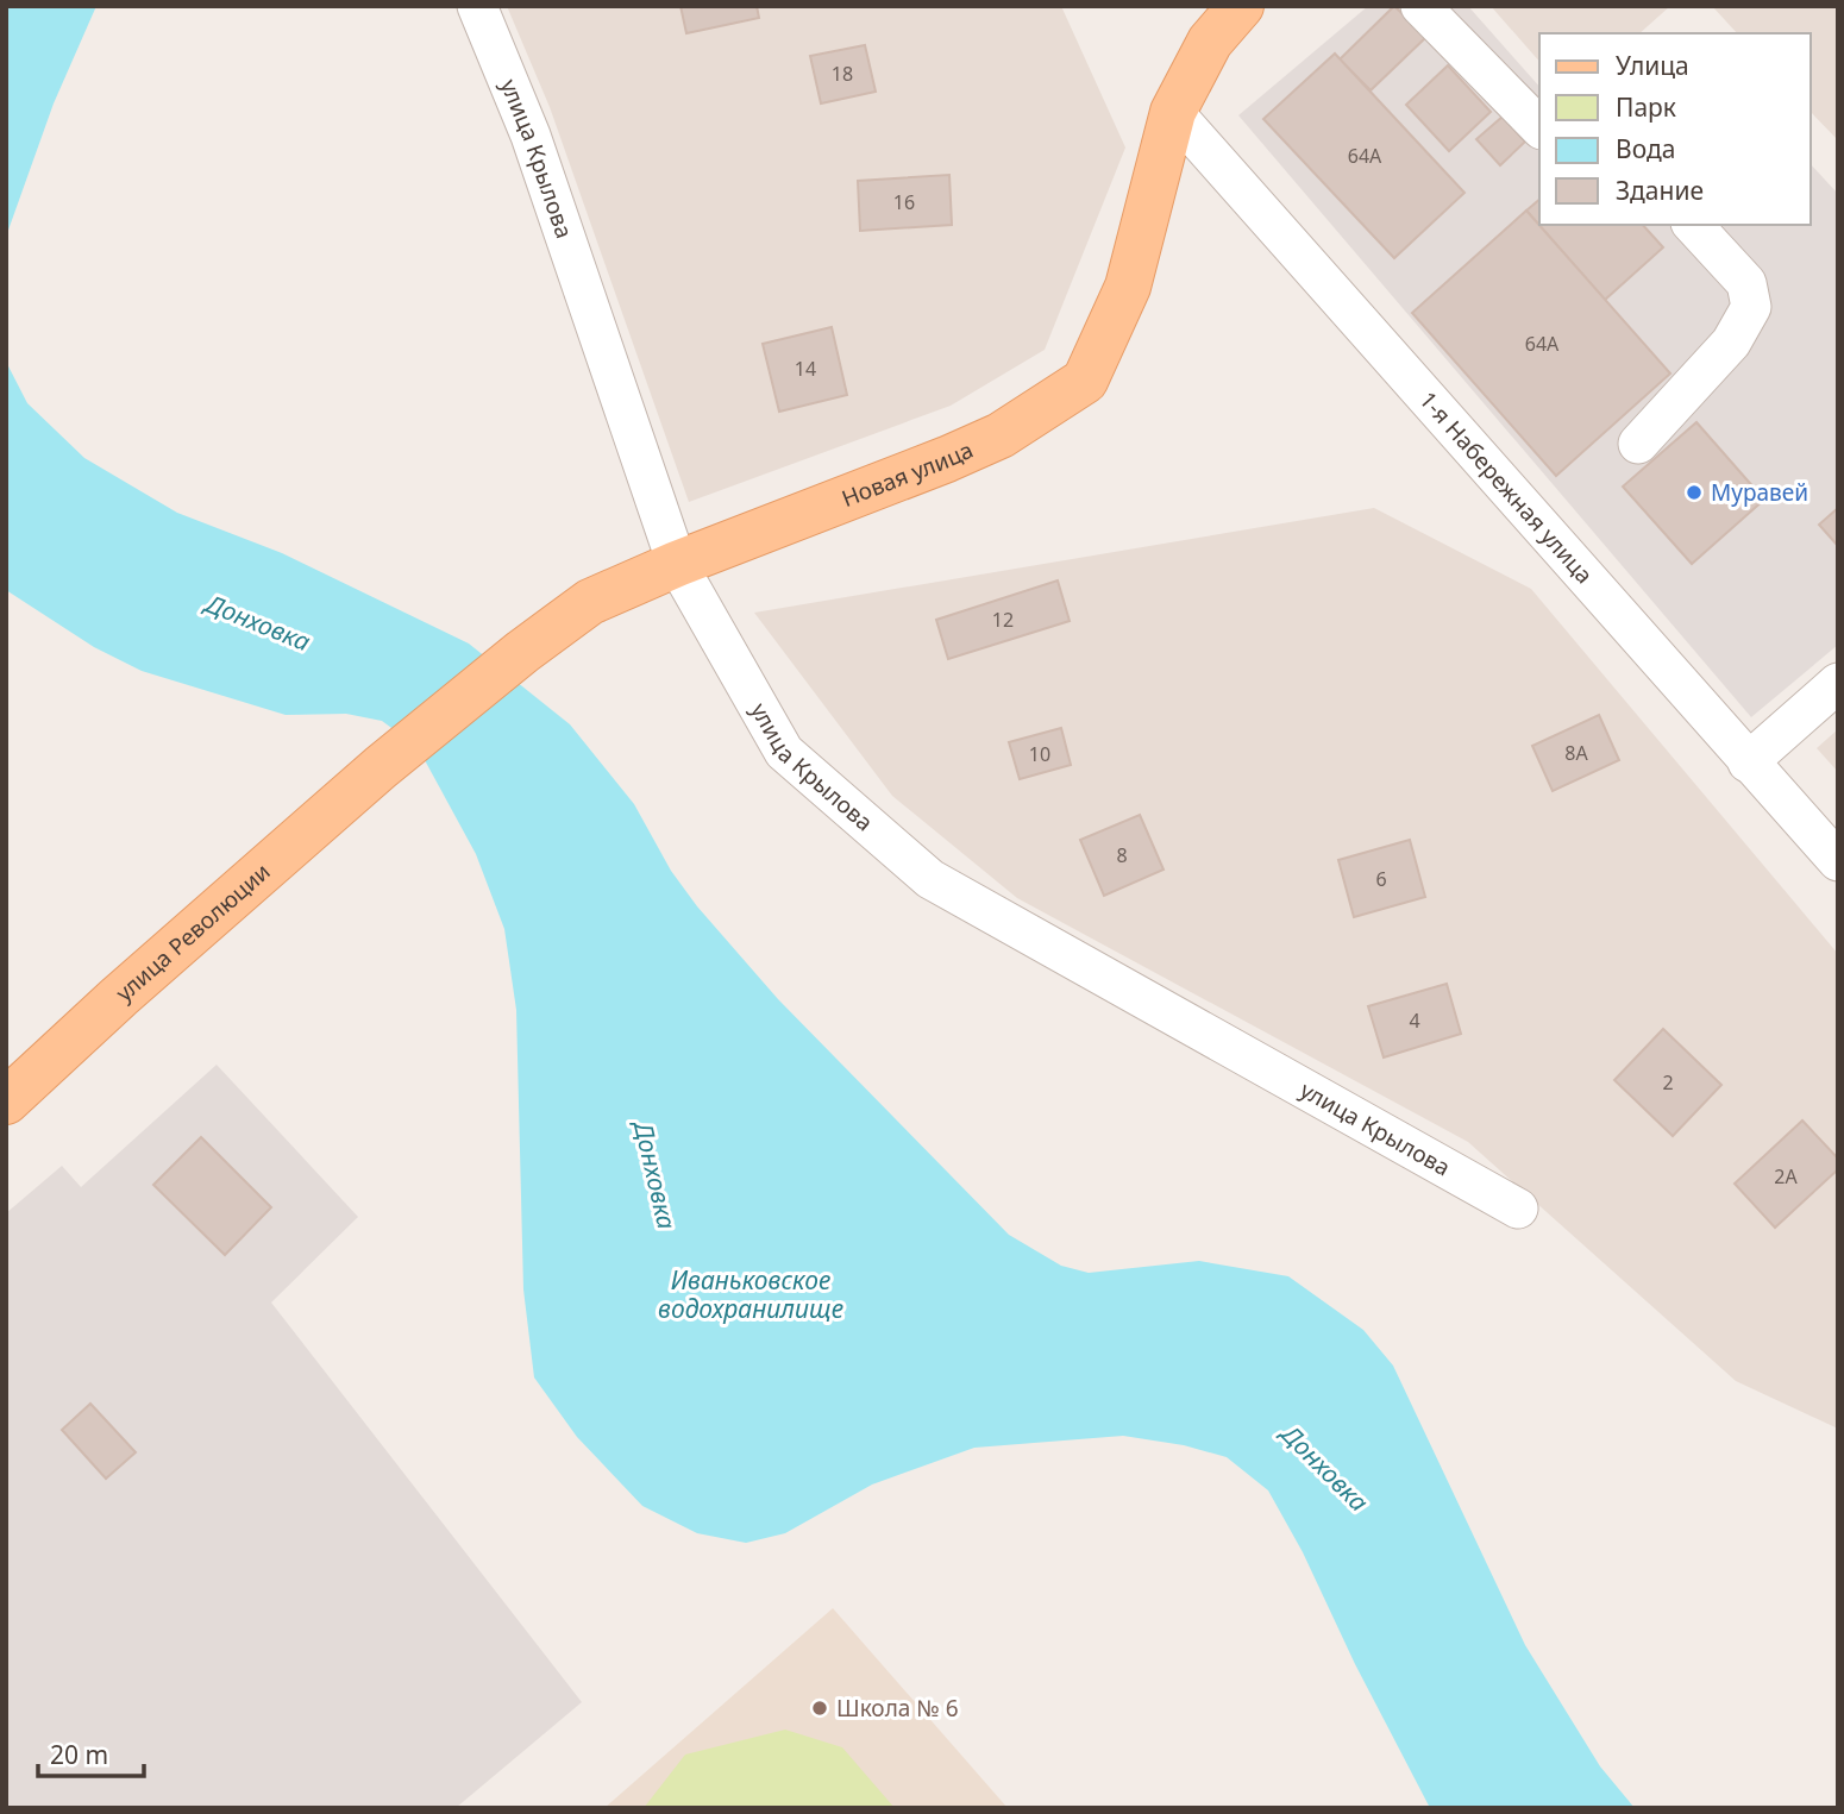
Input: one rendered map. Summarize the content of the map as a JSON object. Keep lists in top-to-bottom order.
{
  "streets": {
    "main road": ["Новая улица", "улица Революции"],
    "street": ["улица Крылова", "1-я Набережная улица"]
  },
  "crossings": [
    ["улица Крылова", "Новая улица"],
    ["Новая улица", "1-я Набережная улица"],
    ["Новая улица", "улица Революции"]
  ],
  "water": ["Донховка", "Иваньковское водохранилище"],
  "places": ["Муравей", "Школа № 6"],
  "house_numbers": [
    "18",
    "64А",
    "16",
    "64А",
    "14",
    "12",
    "8А",
    "10",
    "8",
    "6",
    "4",
    "2",
    "2А"
  ],
  "legend": [
    "Улица",
    "Парк",
    "Вода",
    "Здание"
  ],
  "scale_bar": "20 m"
}
